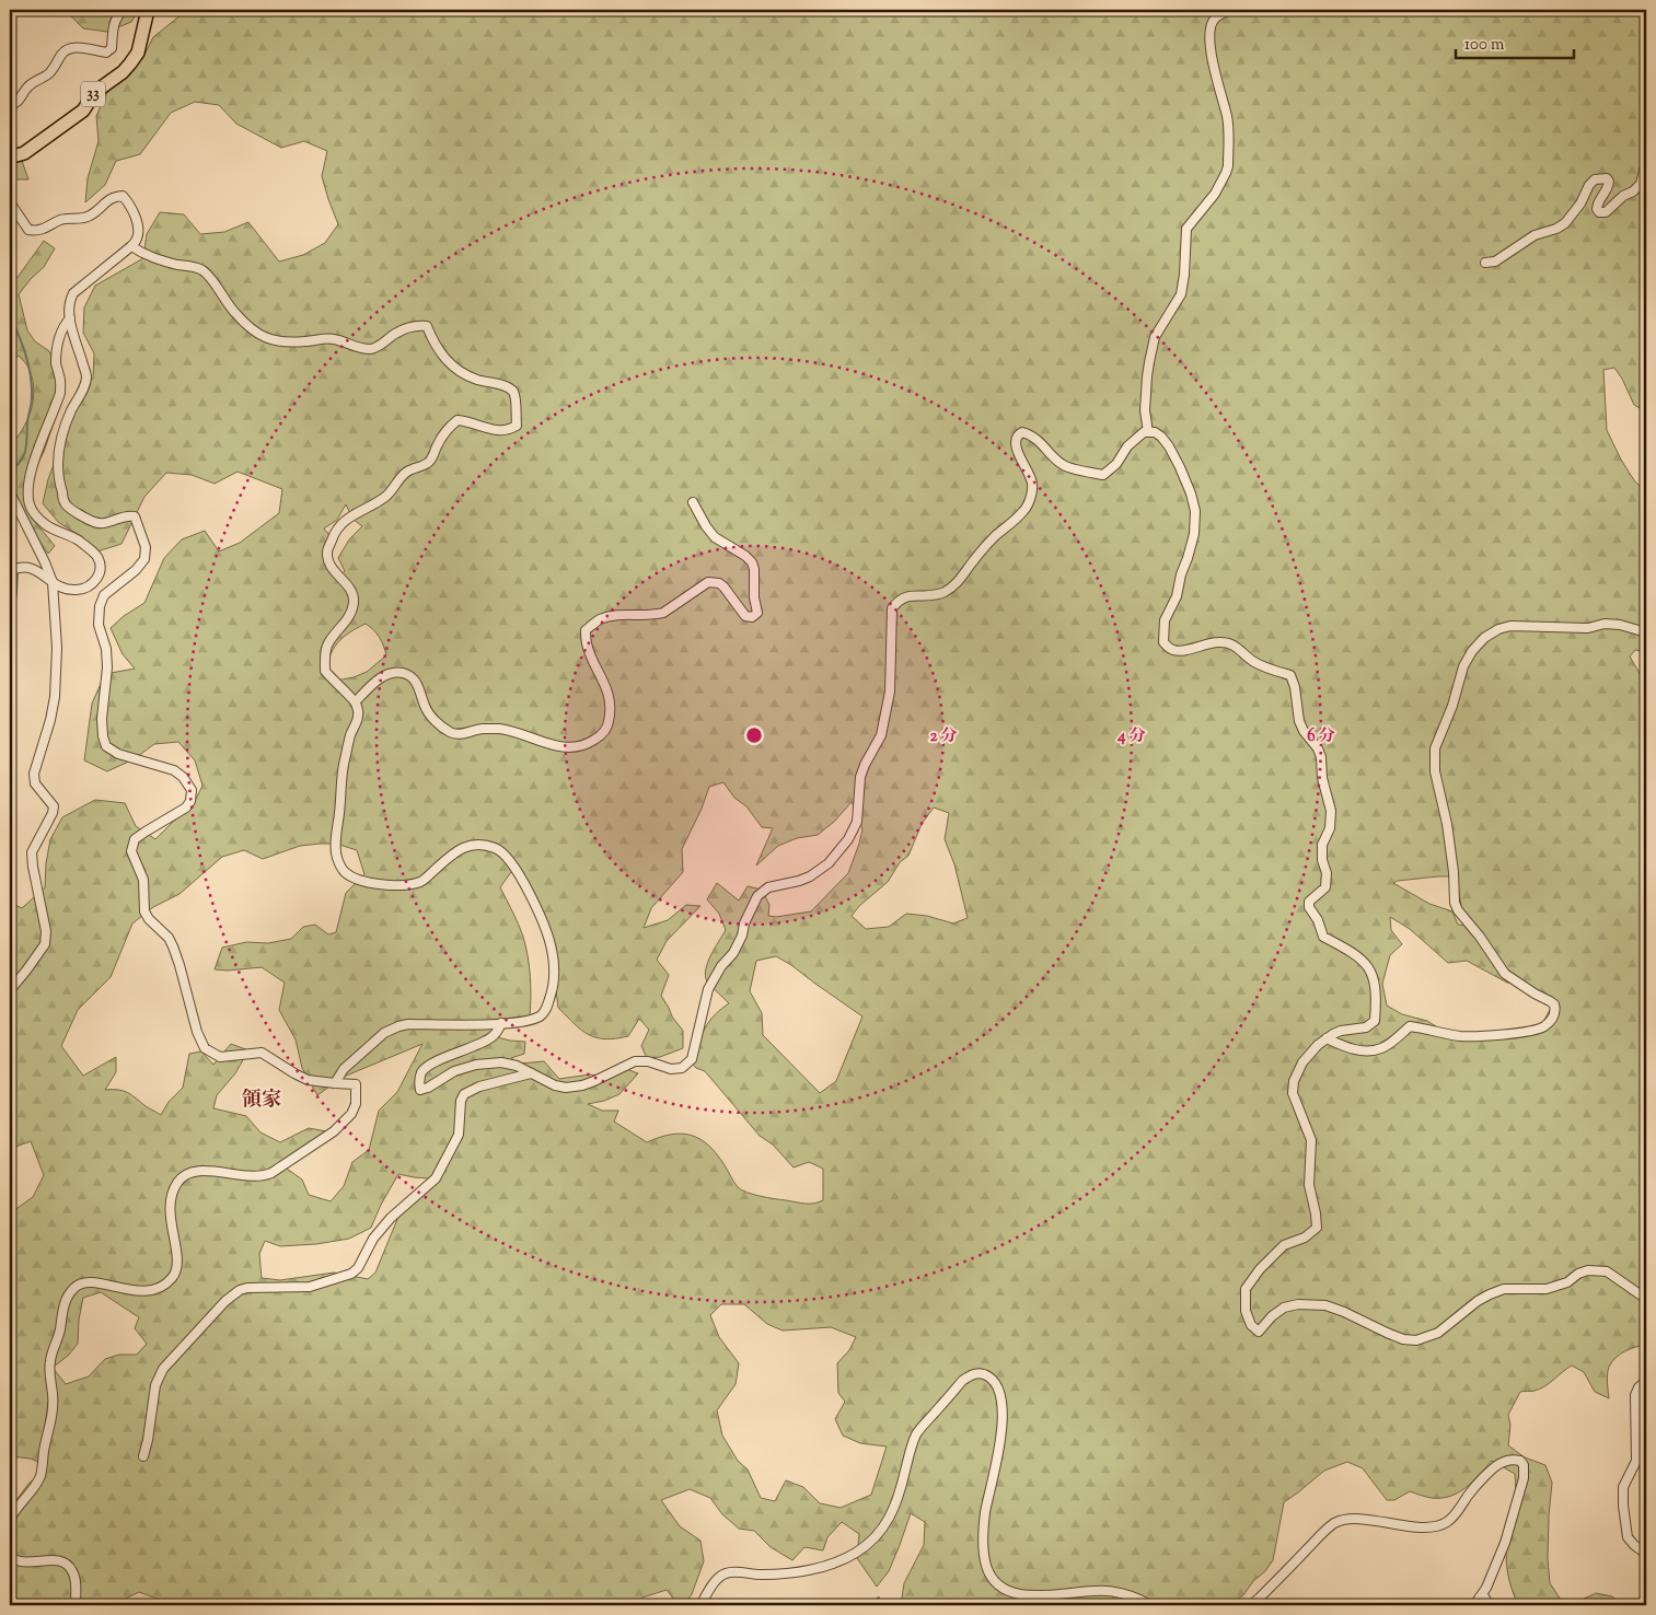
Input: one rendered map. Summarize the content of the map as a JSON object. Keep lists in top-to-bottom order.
{
  "streets": {
    "main road": ["33"]
  },
  "districts": ["領家"],
  "scale_bar": "100 m",
  "rings": ["2 分", "4 分", "6 分"]
}
